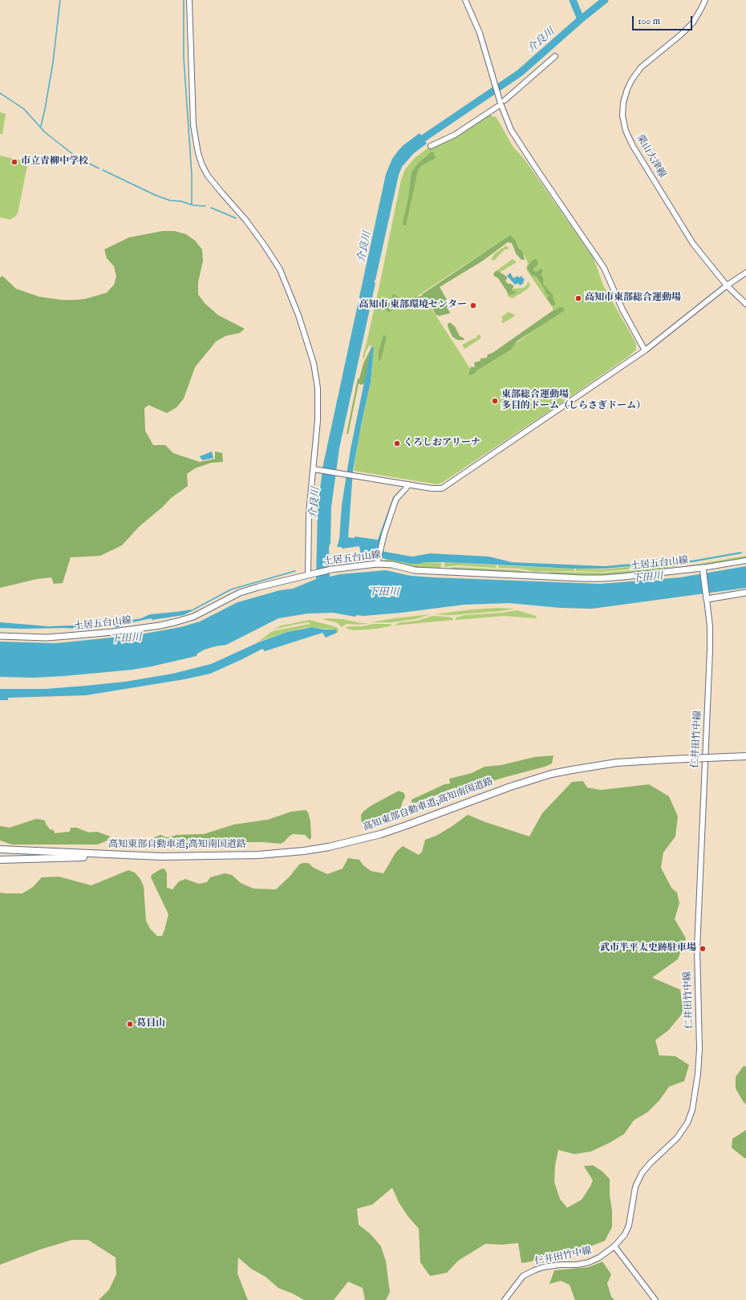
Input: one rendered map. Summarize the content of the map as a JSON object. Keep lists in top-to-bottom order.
{
  "streets": {
    "highway": ["高知東部自動車道;高知南国道路"],
    "main road": ["土居五台山線"],
    "street": ["栗山大津線", "仁井田竹中線"]
  },
  "water": ["介良川", "下田川"],
  "places": [
    "市立青柳中学校",
    "高知市東部総合運動場",
    "高知市 東部環境センター",
    "東部総合運動場 多目的ドーム（しらさぎドーム）",
    "くろしおアリーナ",
    "武市半平太史跡駐車場",
    "葛目山"
  ],
  "scale_bar": "100 m"
}
